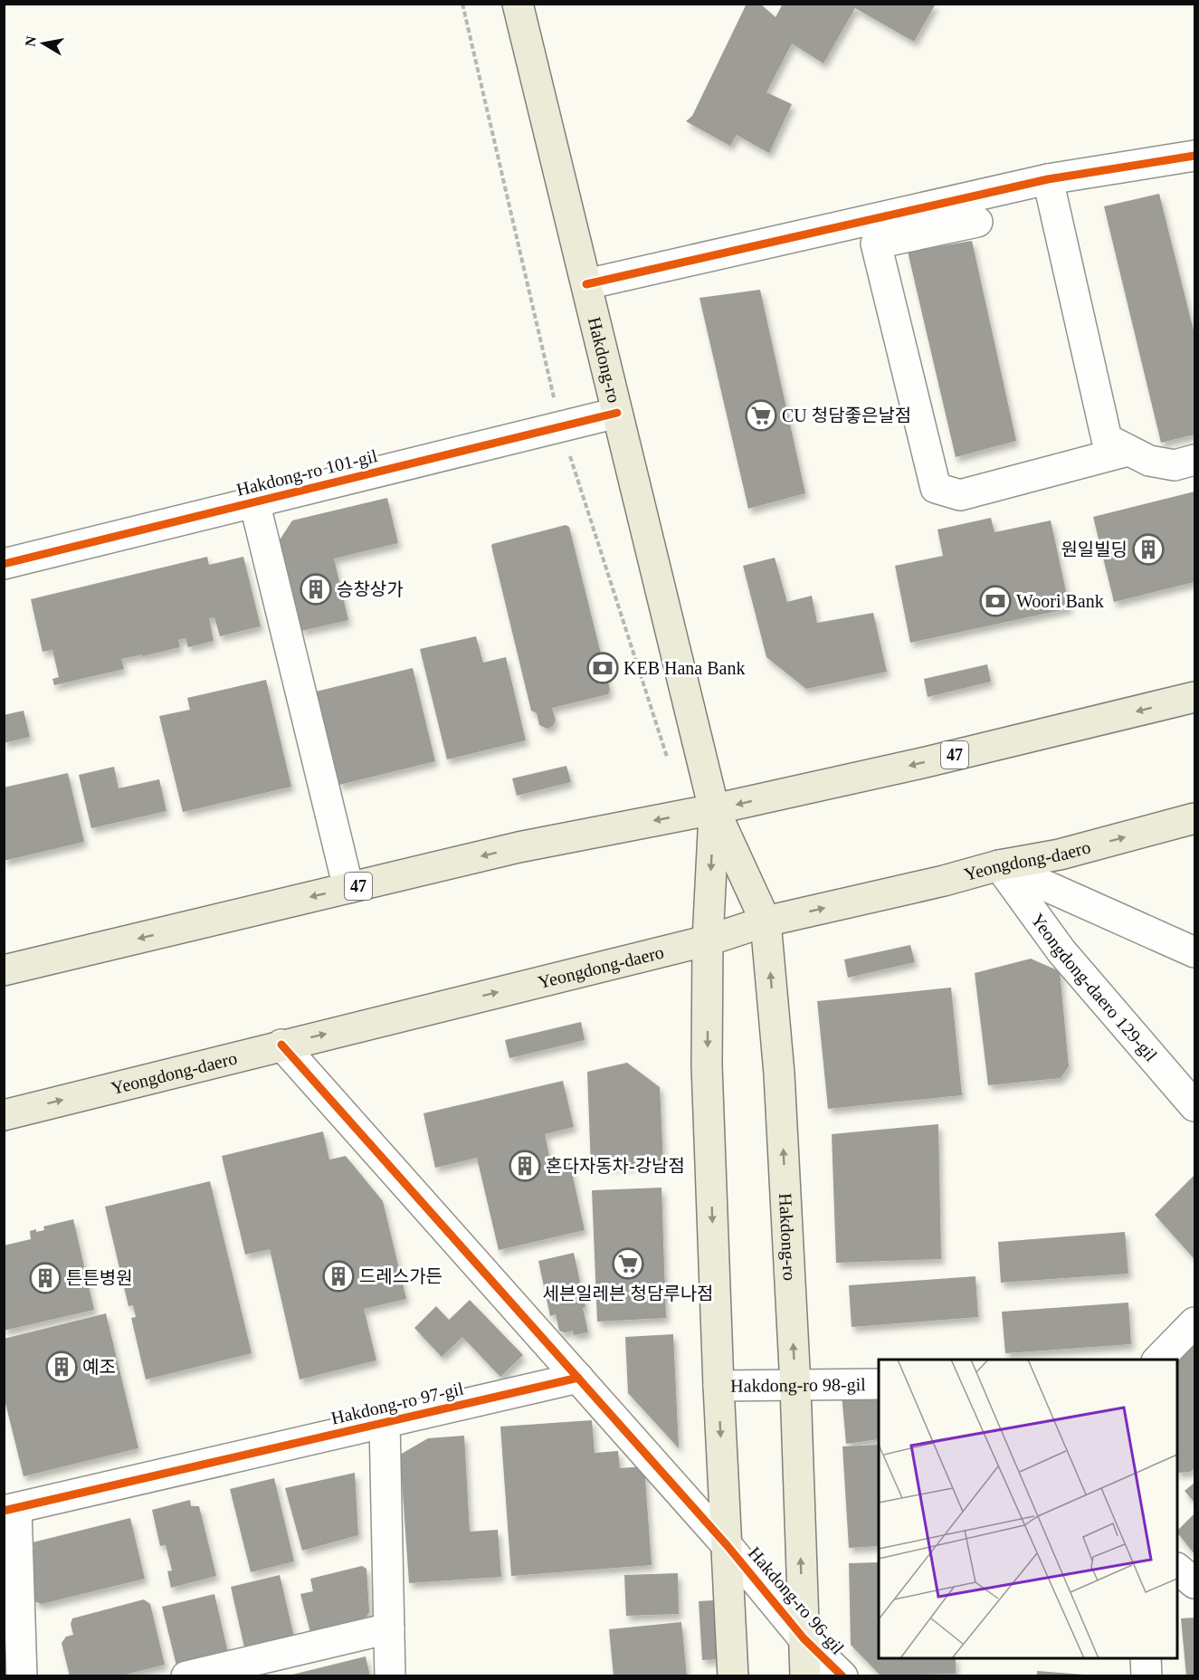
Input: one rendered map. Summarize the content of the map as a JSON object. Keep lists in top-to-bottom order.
{
  "streets": {
    "main road": ["Hakdong-ro", "47", "Yeongdong-daero"],
    "street": [
      "Hakdong-ro 101-gil",
      "Yeongdong-daero 129-gil",
      "Hakdong-ro 98-gil",
      "Hakdong-ro 97-gil",
      "Hakdong-ro 96-gil"
    ]
  },
  "crossings": [
    ["Hakdong-ro", "Hakdong-ro 101-gil"],
    ["Hakdong-ro", "47"],
    ["Hakdong-ro", "Yeongdong-daero"],
    ["Hakdong-ro", "Hakdong-ro 98-gil"],
    ["Hakdong-ro", "Hakdong-ro 96-gil"],
    ["Yeongdong-daero", "Yeongdong-daero 129-gil"]
  ],
  "places": {
    "supermarket": ["CU 청담좋은날점", "세븐일레븐 청담루나점"],
    "building": [
      "원일빌딩",
      "승창상가",
      "혼다자동차-강남점",
      "드레스가든",
      "튼튼병원",
      "예조"
    ],
    "bank": ["Woori Bank", "KEB Hana Bank"]
  },
  "north": "left"
}
